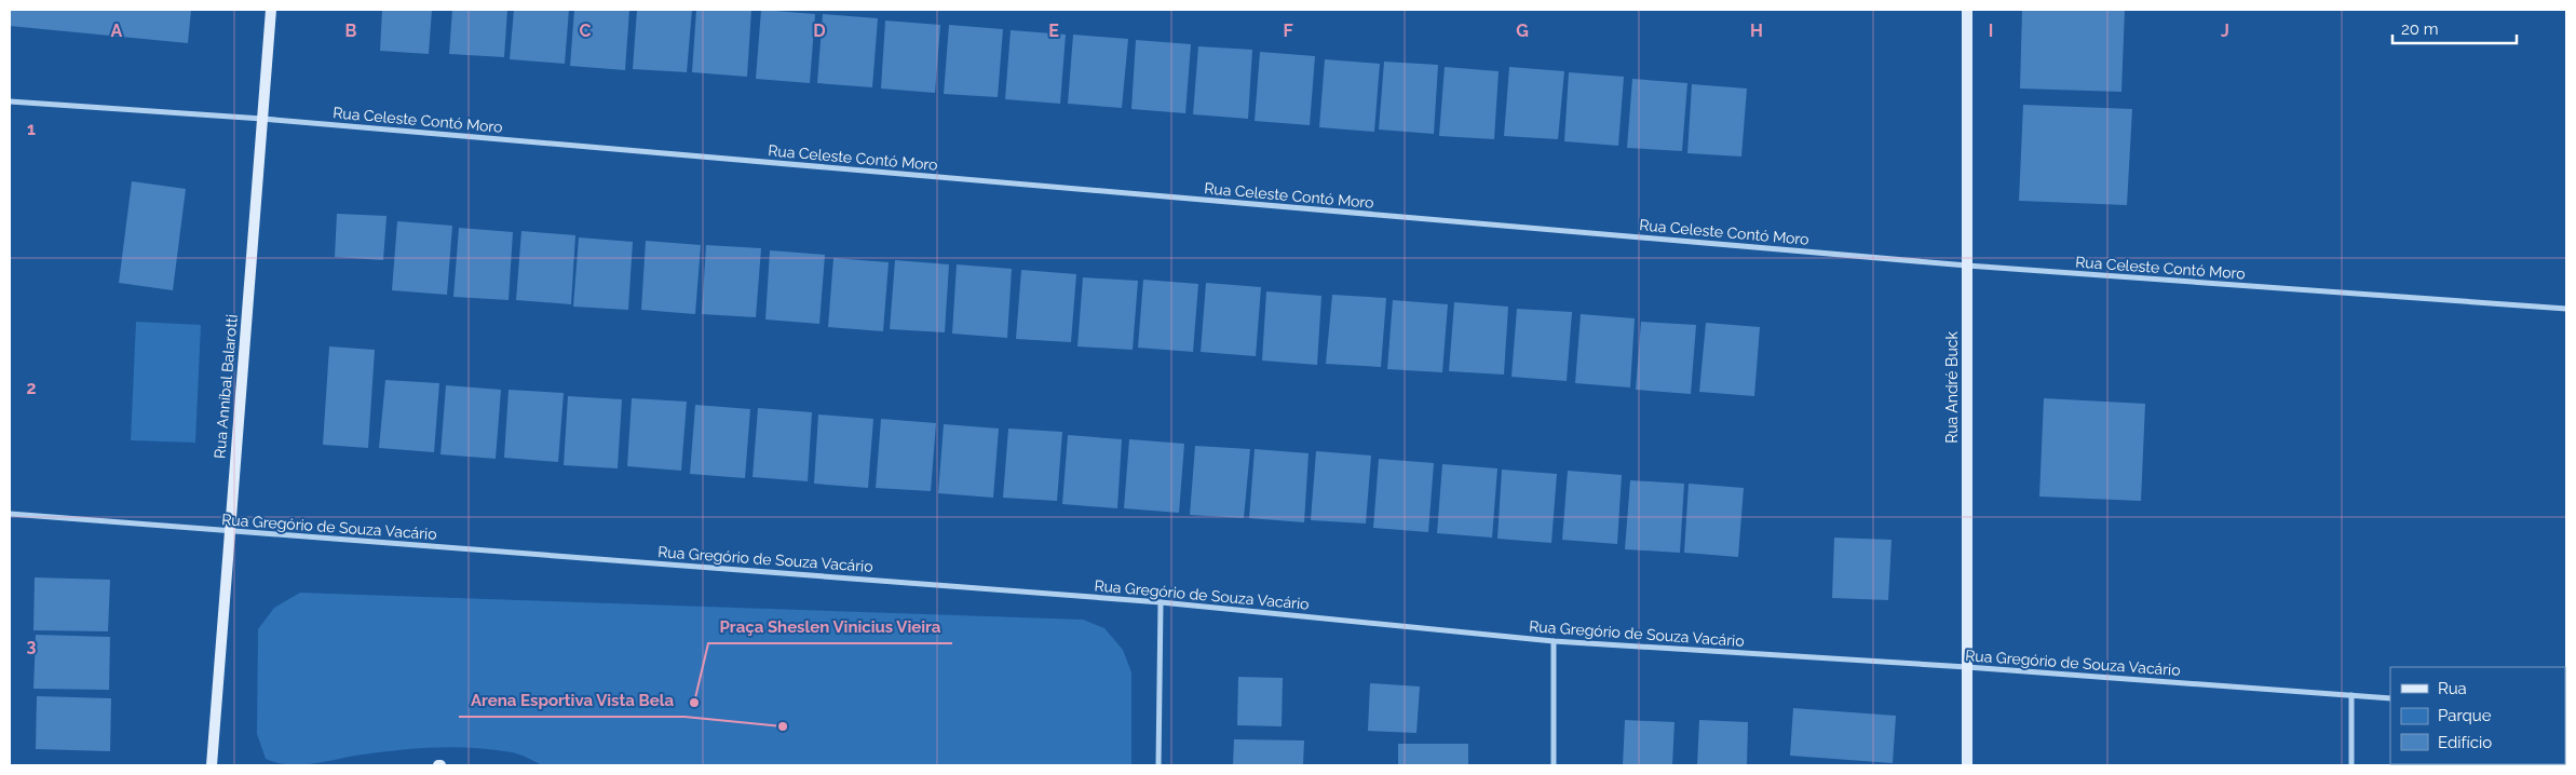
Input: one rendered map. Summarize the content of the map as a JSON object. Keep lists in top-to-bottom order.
{
  "streets": {
    "street": [
      "Rua Celeste Contó Moro",
      "Rua Anníbal Balarotti",
      "Rua André Buck",
      "Rua Gregório de Souza Vacário"
    ]
  },
  "crossings": [
    ["Rua Celeste Contó Moro", "Rua Anníbal Balarotti"],
    ["Rua Celeste Contó Moro", "Rua André Buck"],
    ["Rua Anníbal Balarotti", "Rua Gregório de Souza Vacário"],
    ["Rua André Buck", "Rua Gregório de Souza Vacário"]
  ],
  "places": ["Praça Sheslen Vinicius Vieira", "Arena Esportiva Vista Bela"],
  "legend": ["Rua", "Parque", "Edifício"],
  "scale_bar": "20 m",
  "grid": {
    "columns": [
      "A",
      "B",
      "C",
      "D",
      "E",
      "F",
      "G",
      "H",
      "I",
      "J"
    ],
    "rows": ["1", "2", "3"]
  }
}
